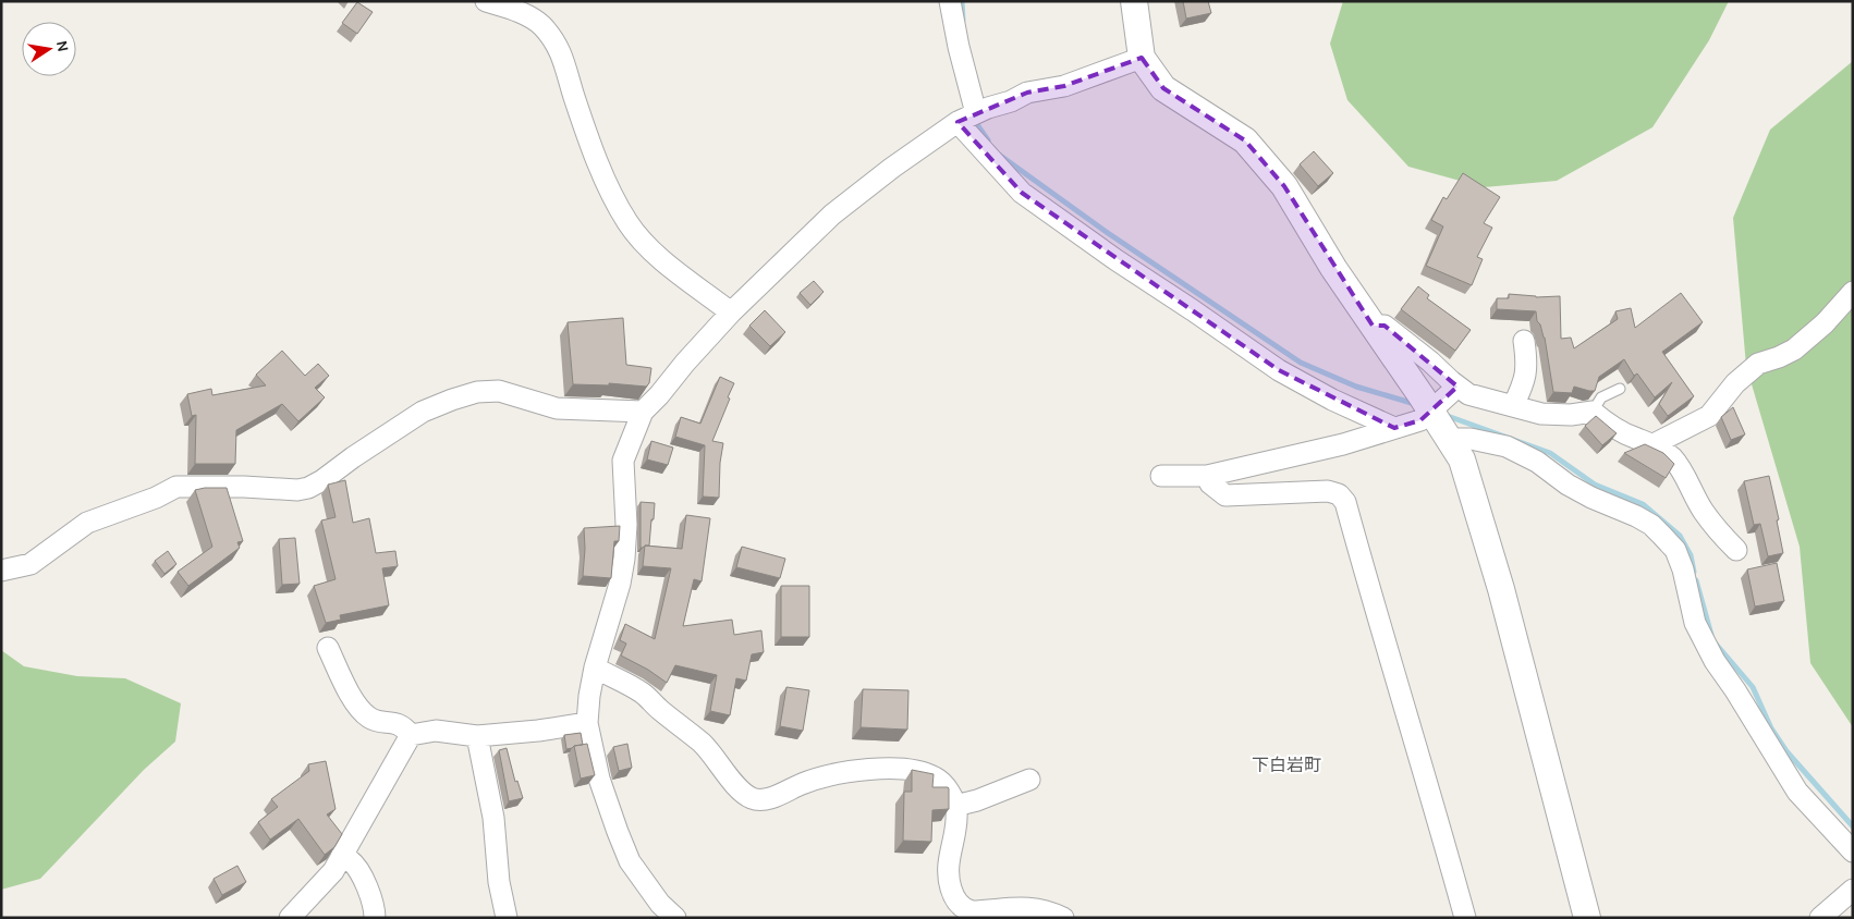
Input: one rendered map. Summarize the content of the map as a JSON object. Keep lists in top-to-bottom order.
{
  "districts": ["下白岩町"],
  "north": "right"
}
